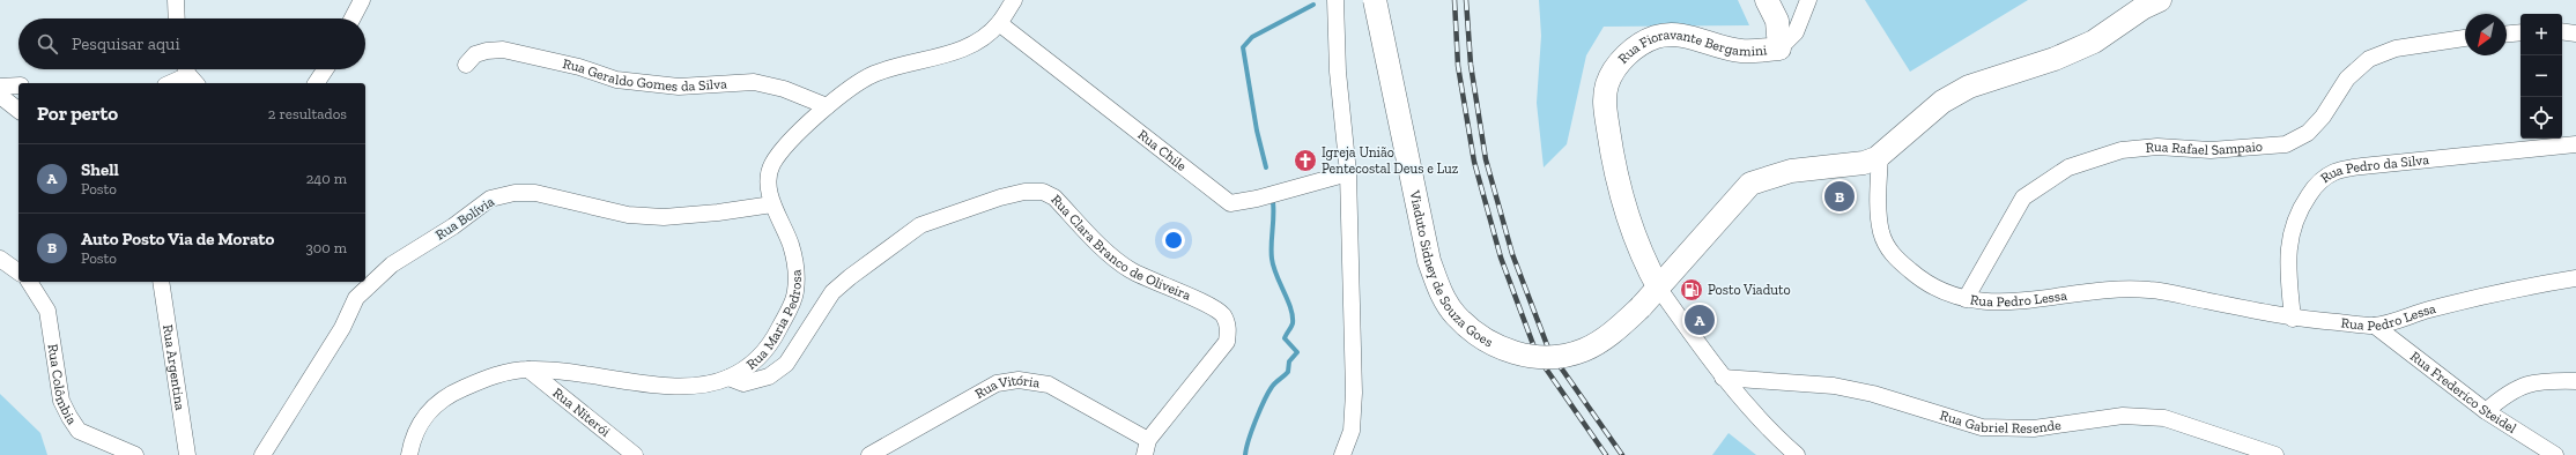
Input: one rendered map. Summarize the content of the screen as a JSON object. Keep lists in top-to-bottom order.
{
  "streets": {
    "main road": ["Rua Fioravante Bergamini", "Viaduto Sidney de Souza Goes"],
    "street": [
      "Rua Geraldo Gomes da Silva",
      "Rua Rafael Sampaio",
      "Rua Chile",
      "Rua Pedro da Silva",
      "Rua Bolívia",
      "Rua Clara Branco de Oliveira",
      "Rua Pedro Lessa",
      "Rua Maria Pedrosa",
      "Rua Argentina",
      "Rua Colômbia",
      "Rua Vitória",
      "Rua Frederico Steidel",
      "Rua Niterói",
      "Rua Gabriel Resende"
    ]
  },
  "crossings": [
    ["Rua Fioravante Bergamini", "Viaduto Sidney de Souza Goes"],
    ["Rua Fioravante Bergamini", "Rua Gabriel Resende"],
    ["Rua Geraldo Gomes da Silva", "Rua Maria Pedrosa"],
    ["Rua Rafael Sampaio", "Rua Pedro Lessa"],
    ["Rua Chile", "Rua Maria Pedrosa"],
    ["Rua Pedro da Silva", "Rua Pedro Lessa"],
    ["Rua Bolívia", "Rua Maria Pedrosa"],
    ["Rua Clara Branco de Oliveira", "Rua Maria Pedrosa"],
    ["Rua Clara Branco de Oliveira", "Rua Vitória"],
    ["Viaduto Sidney de Souza Goes", "Rua Pedro Lessa"],
    ["Rua Pedro Lessa", "Rua Frederico Steidel"],
    ["Rua Maria Pedrosa", "Rua Niterói"]
  ],
  "places": {
    "church": ["Igreja União Pentecostal Deus e Luz"],
    "fuel station": ["Posto Viaduto"]
  },
  "north": "bottom left",
  "page": {
    "map_buttons": ["+", "−"],
    "search": "Pesquisar aqui",
    "heading": ["Por perto", "2 resultados"],
    "list": [
      {
        "mark": "A",
        "name": "Shell",
        "note": "Posto",
        "value": "240 m"
      },
      {
        "mark": "B",
        "name": "Auto Posto Via de Morato",
        "note": "Posto",
        "value": "300 m"
      }
    ],
    "pins": ["B", "A"]
  }
}
